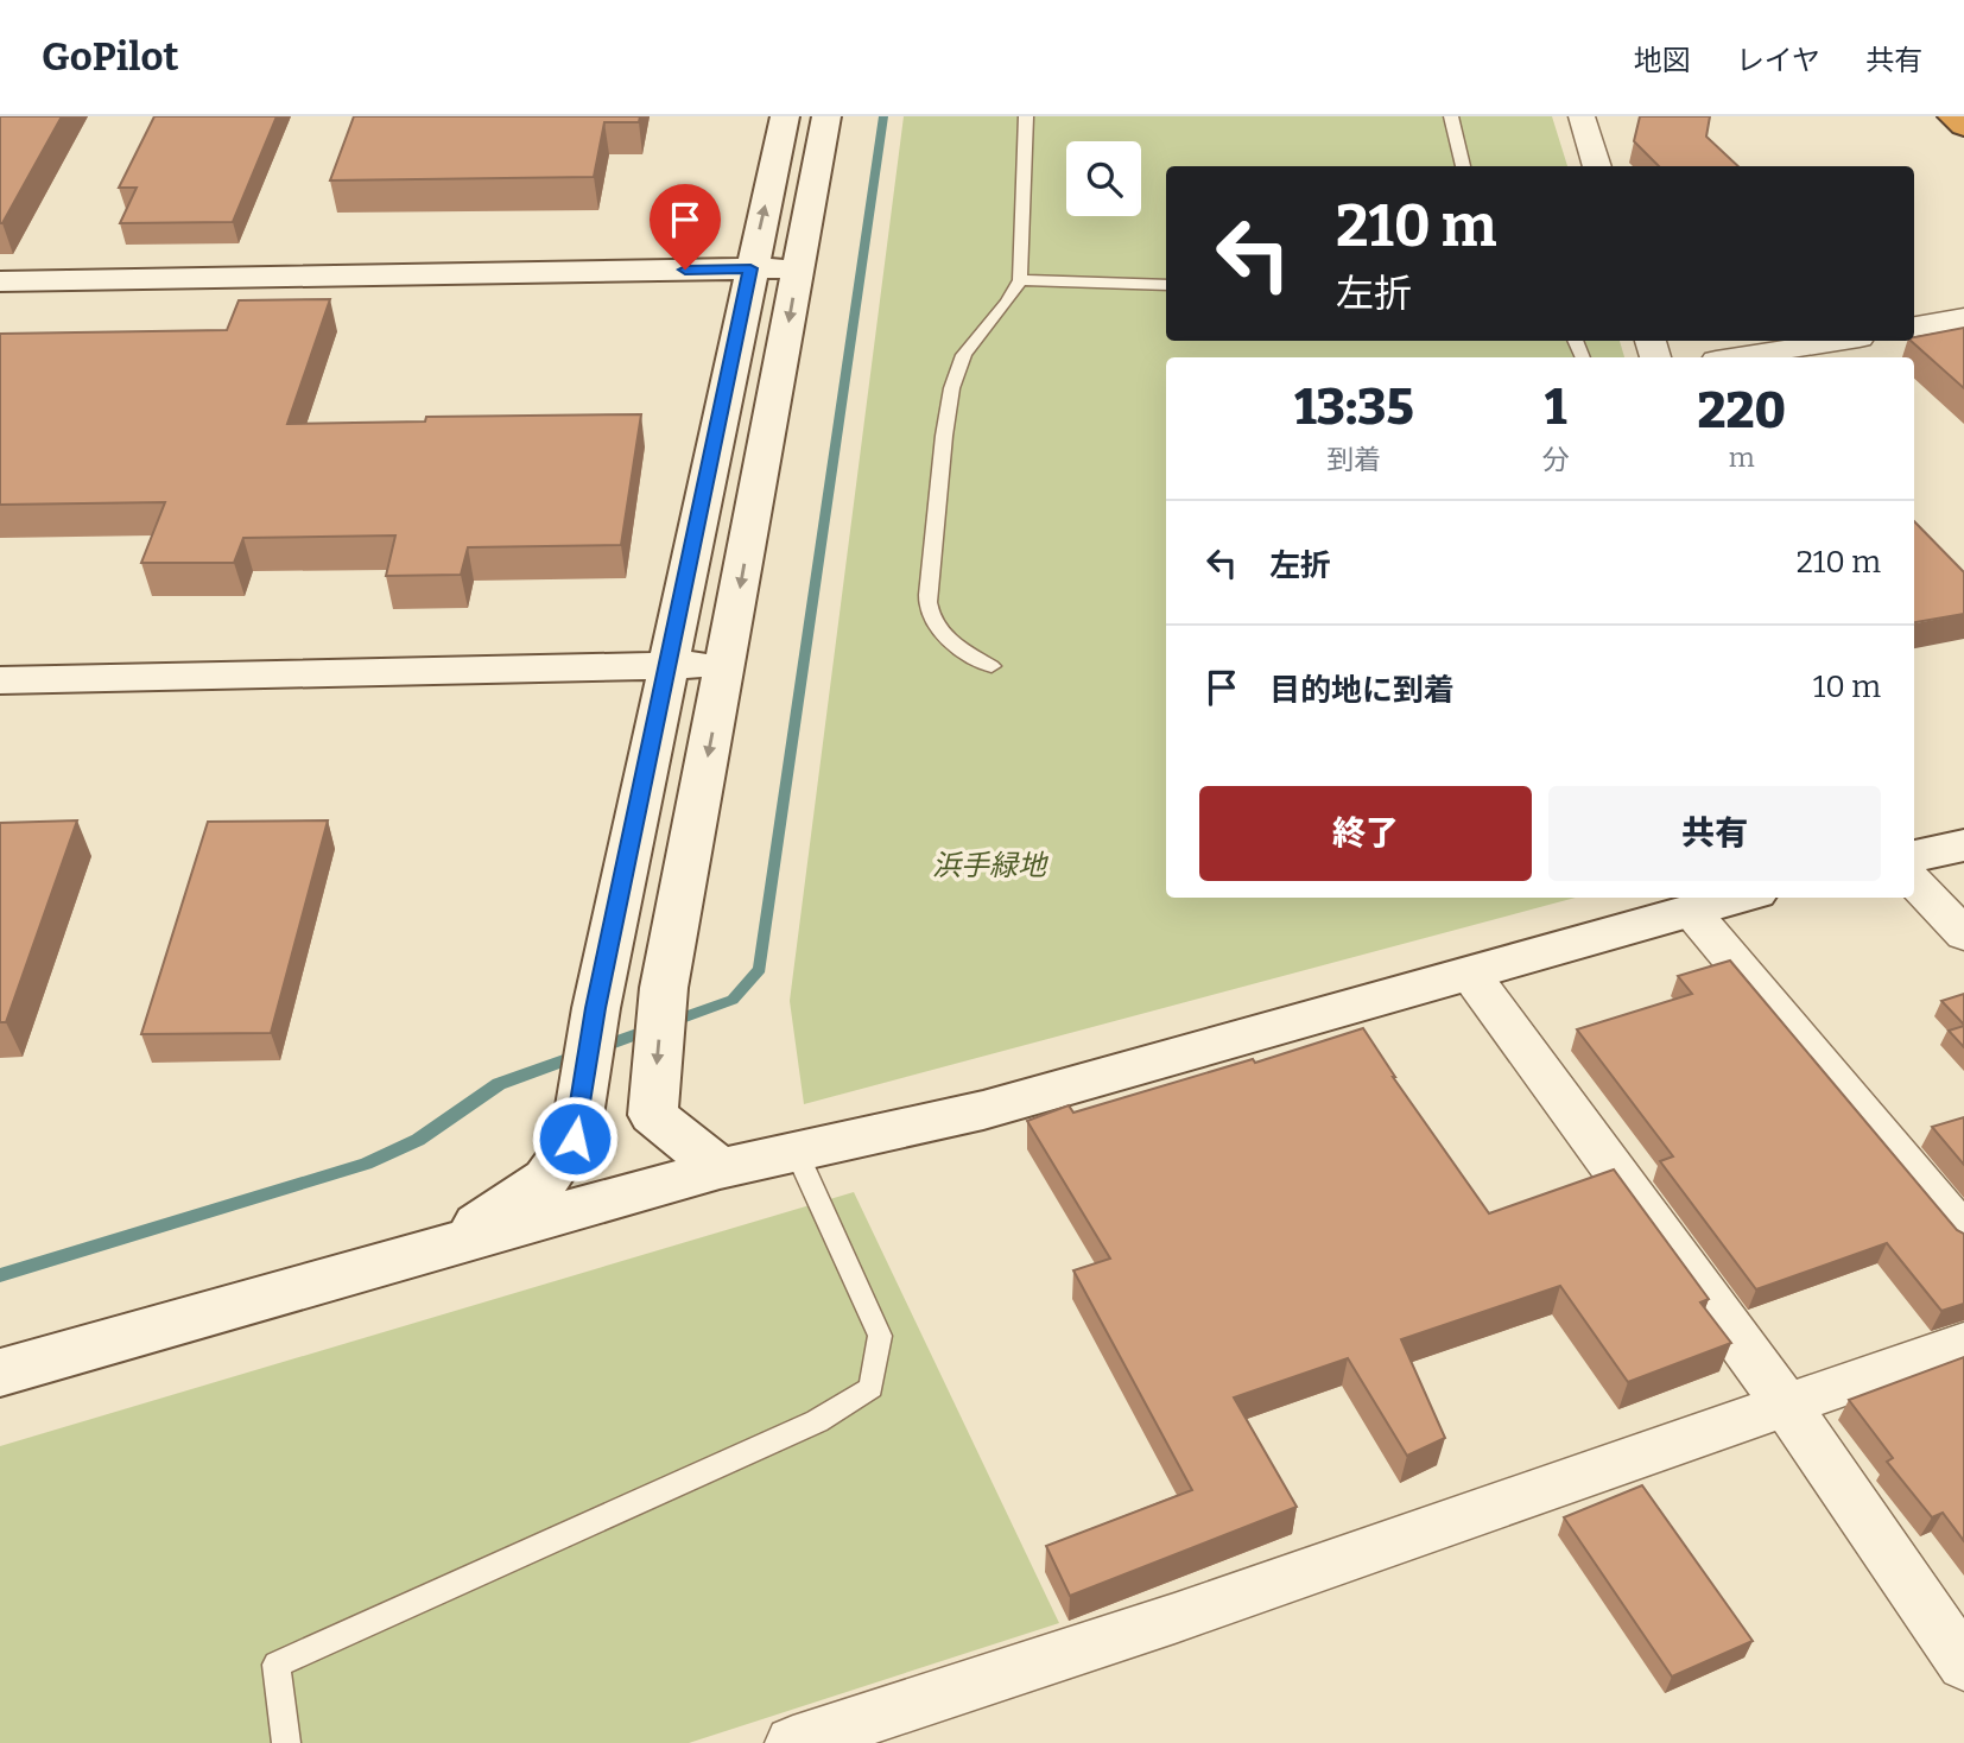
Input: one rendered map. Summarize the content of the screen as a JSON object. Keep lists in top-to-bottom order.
{
  "parks": ["浜手緑地"],
  "page": {
    "header": "GoPilot",
    "nav": ["地図", "レイヤ", "共有"],
    "turn": ["210 m", "左折"],
    "eta": [
      "13:35",
      "到着",
      "1",
      "分",
      "220",
      "m"
    ],
    "list": [
      {
        "name": "左折",
        "value": "210 m"
      },
      {
        "name": "目的地に到着",
        "value": "10 m"
      }
    ],
    "buttons": ["終了", "共有"]
  }
}
